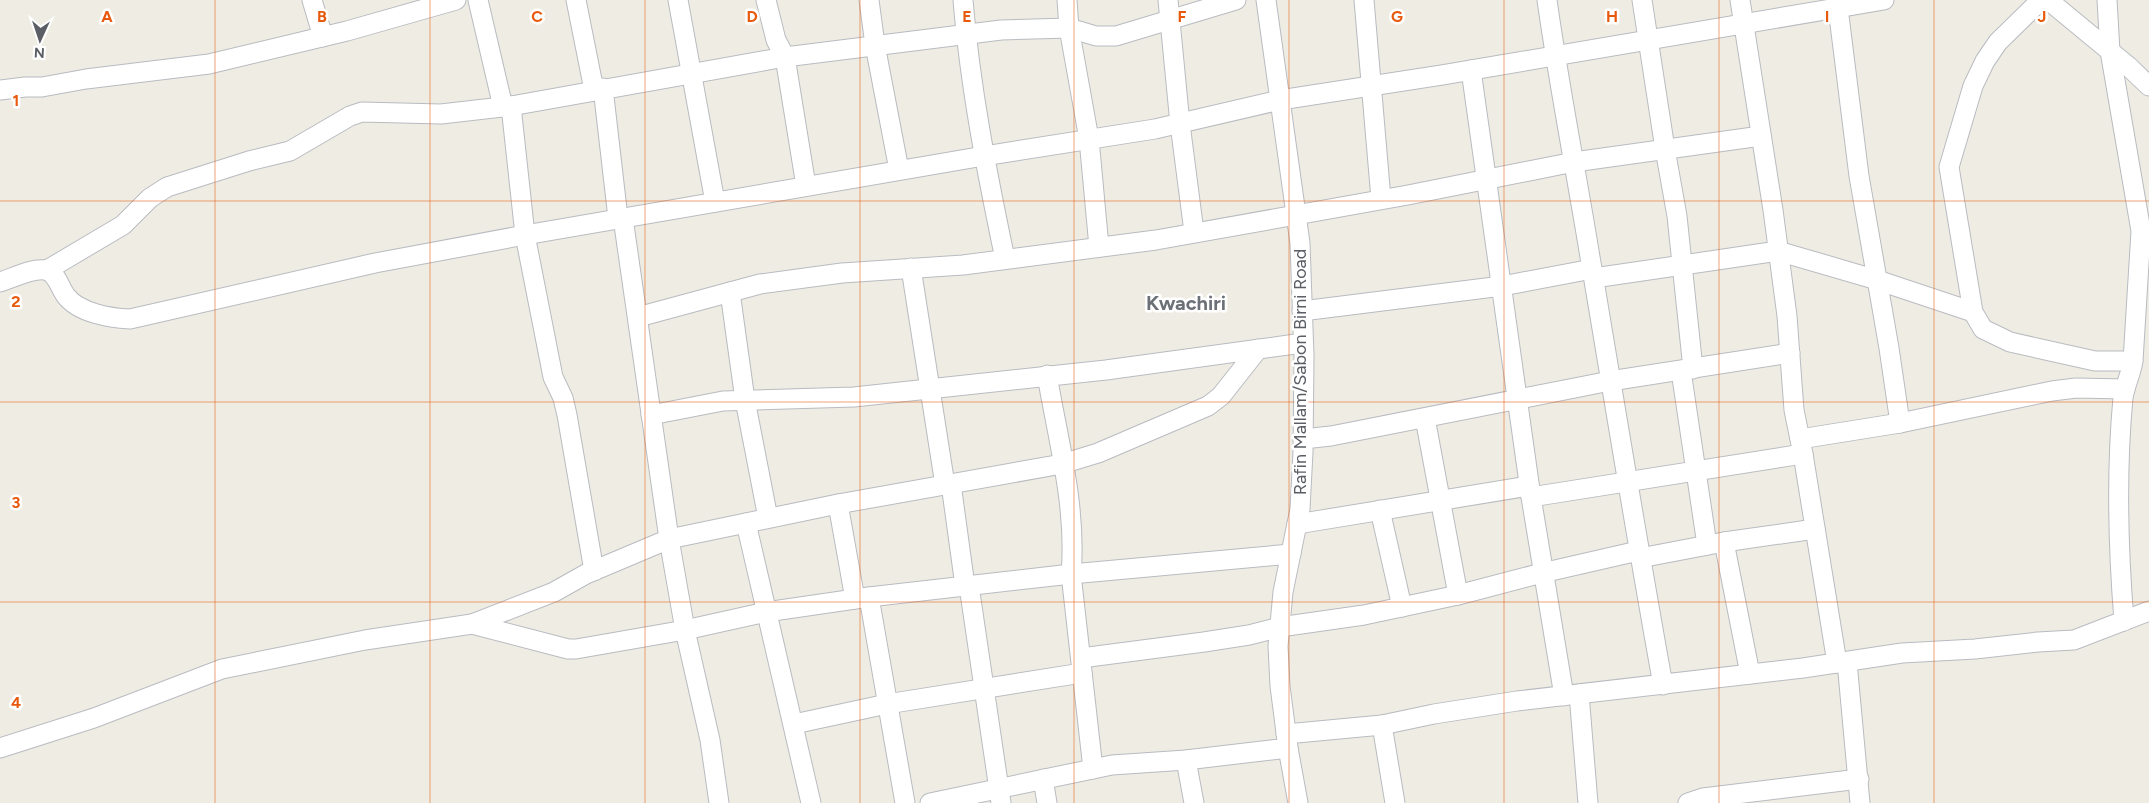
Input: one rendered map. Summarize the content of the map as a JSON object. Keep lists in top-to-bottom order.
{
  "streets": {
    "street": ["Rafin Mallam/Sabon Birni Road"]
  },
  "districts": ["Kwachiri"],
  "north": "bottom",
  "grid": {
    "columns": [
      "A",
      "B",
      "C",
      "D",
      "E",
      "F",
      "G",
      "H",
      "I",
      "J"
    ],
    "rows": [
      "1",
      "2",
      "3",
      "4"
    ]
  }
}
